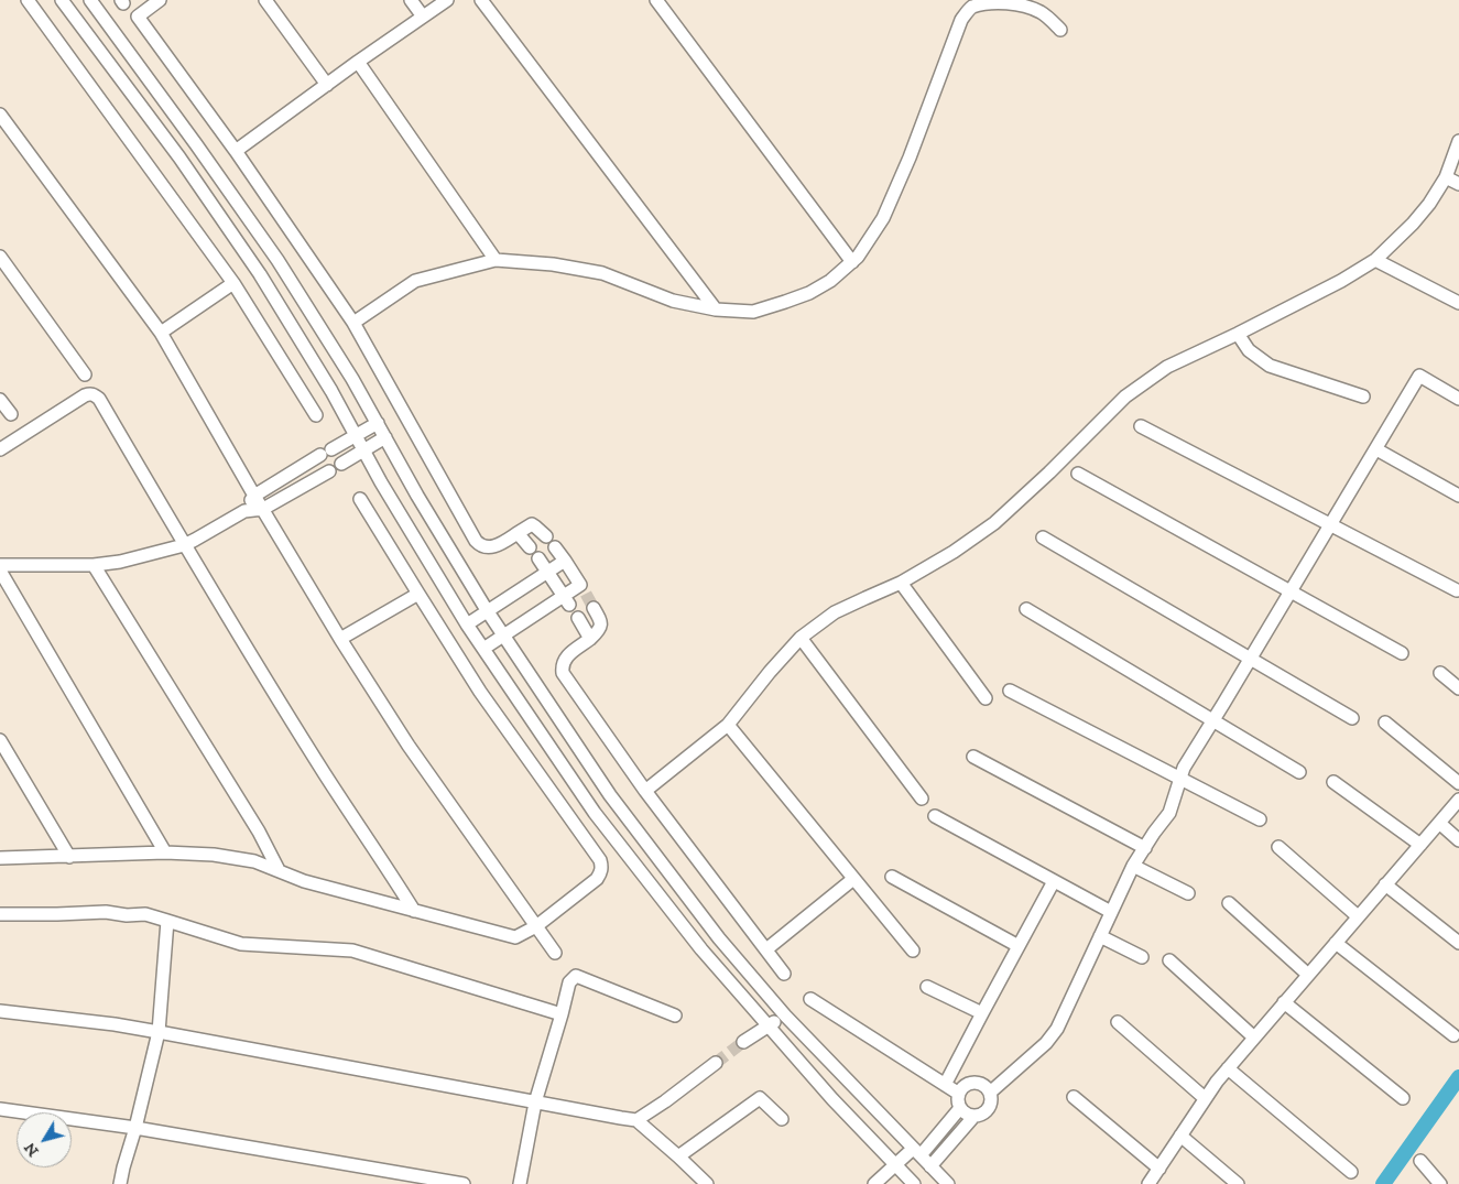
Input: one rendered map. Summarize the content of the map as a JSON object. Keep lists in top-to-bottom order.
{
  "north": "bottom left"
}
